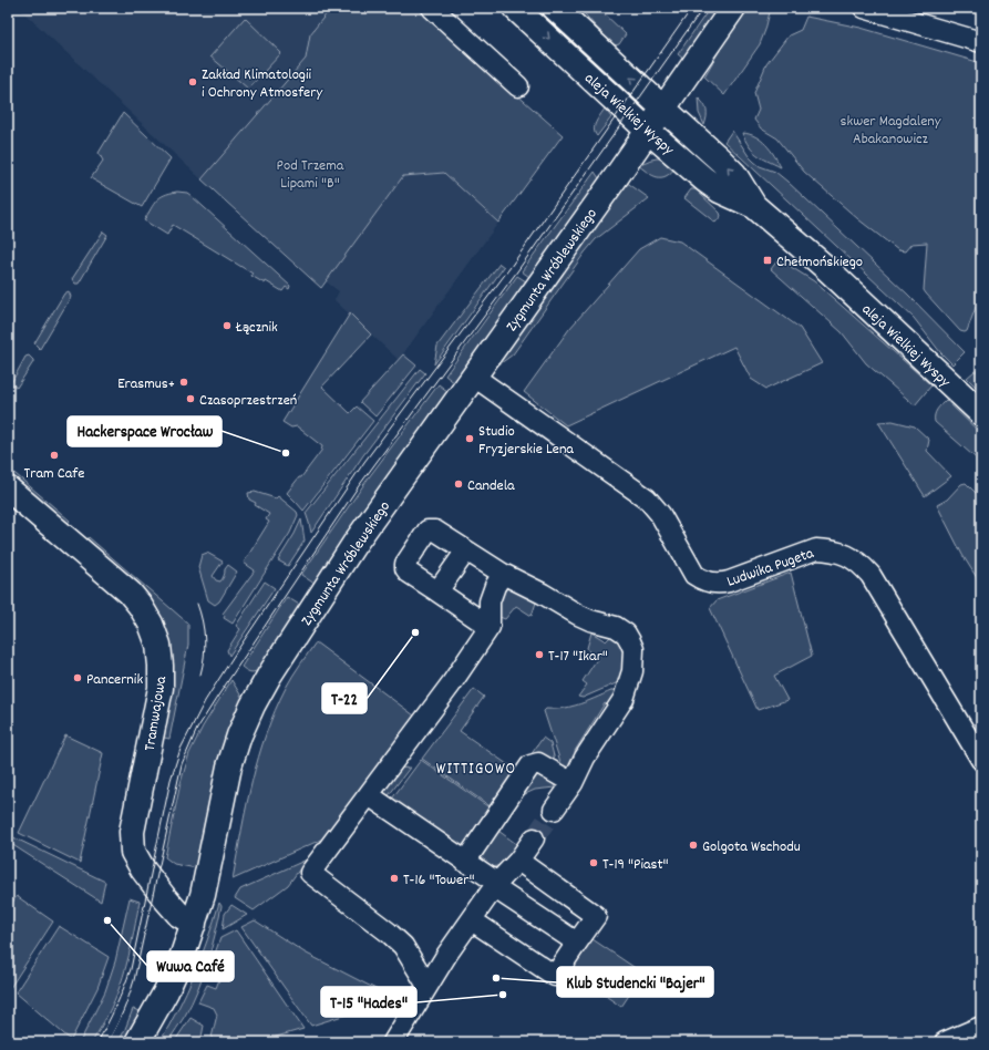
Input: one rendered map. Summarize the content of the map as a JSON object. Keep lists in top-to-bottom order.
{
  "streets": {
    "main road": ["aleja Wielkiej Wyspy", "Zygmunta Wróblewskiego", "Tramwajowa"],
    "street": ["Ludwika Pugeta"]
  },
  "crossings": [
    ["aleja Wielkiej Wyspy", "Zygmunta Wróblewskiego"],
    ["Zygmunta Wróblewskiego", "Ludwika Pugeta"],
    ["Zygmunta Wróblewskiego", "Tramwajowa"]
  ],
  "districts": ["WITTIGOWO"],
  "parks": ["skwer Magdaleny Abakanowicz", "Pod Trzema Lipami \"B\""],
  "places": {
    "other": [
      "Zakład Klimatologii i Ochrony Atmosfery",
      "Łącznik",
      "Erasmus+",
      "Czasoprzestrzeń",
      "Studio Fryzjerskie Lena",
      "Hackerspace Wrocław",
      "Tram Cafe",
      "Candela",
      "T-22",
      "T-17 \"Ikar\"",
      "Pancernik",
      "Golgota Wschodu",
      "T-19 \"Piast\"",
      "T-16 \"Tower\"",
      "Wuwa Café",
      "Klub Studencki \"Bajer\"",
      "T-15 \"Hades\""
    ],
    "transit": ["Chełmońskiego"]
  }
}
